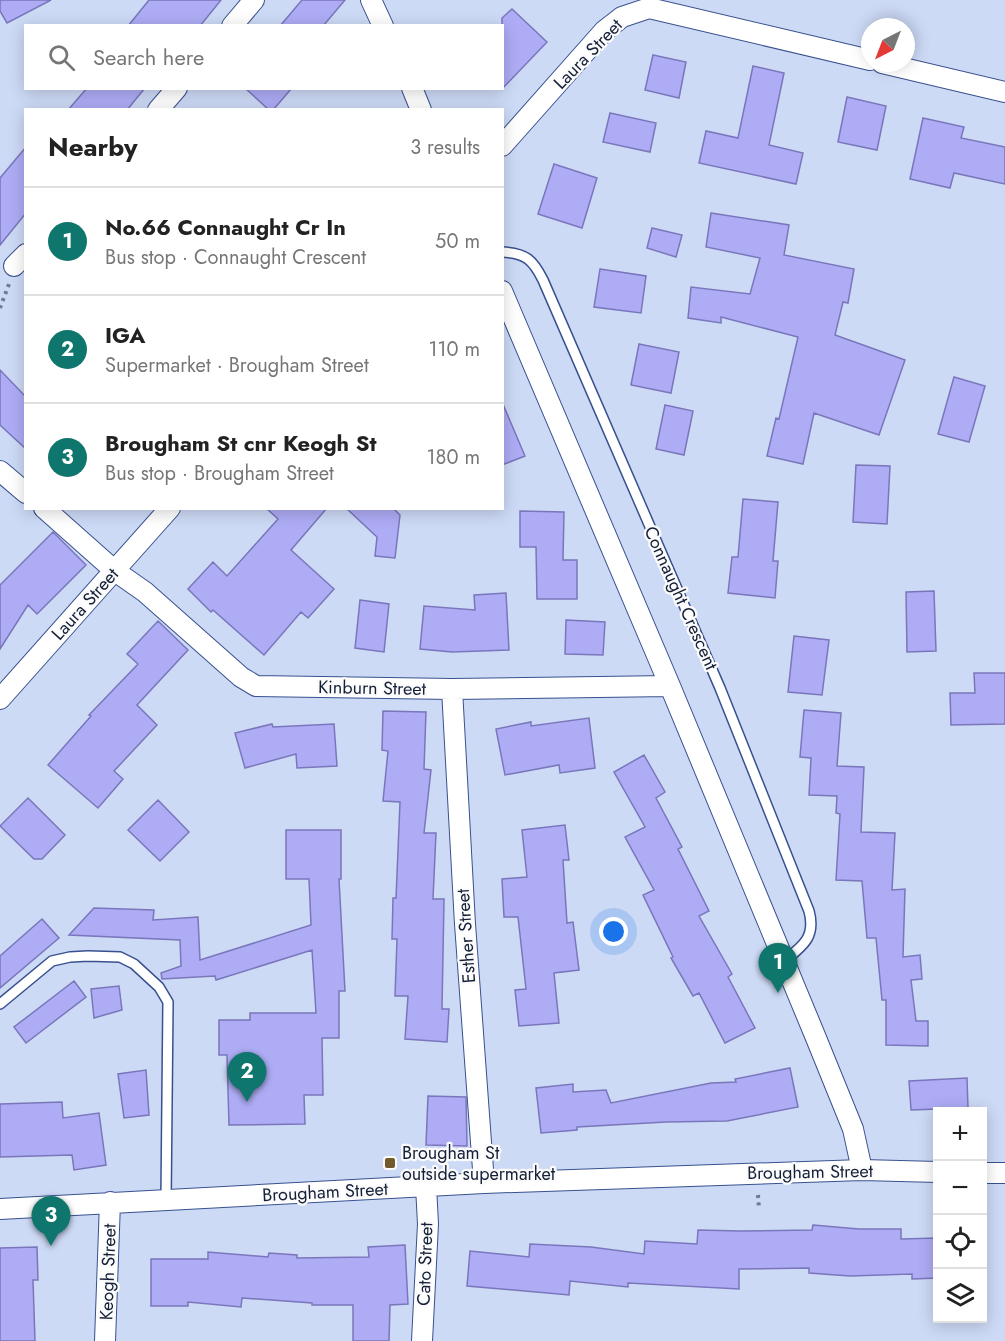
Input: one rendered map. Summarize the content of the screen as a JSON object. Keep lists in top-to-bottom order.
{
  "streets": {
    "street": [
      "Laura Street",
      "Kinburn Street",
      "Esther Street",
      "Brougham Street",
      "Cato Street",
      "Keogh Street"
    ],
    "lane": ["Connaught Crescent"]
  },
  "crossings": [
    ["Laura Street", "Kinburn Street"],
    ["Kinburn Street", "Esther Street"],
    ["Esther Street", "Brougham Street"],
    ["Brougham Street", "Cato Street"],
    ["Brougham Street", "Keogh Street"]
  ],
  "places": {
    "transit": ["Brougham St outside supermarket"]
  },
  "north": "bottom left",
  "page": {
    "search": "Search here",
    "heading": ["Nearby", "3 results"],
    "list": [
      {
        "mark": "1",
        "name": "No.66 Connaught Cr In",
        "note": "Bus stop · Connaught Crescent",
        "value": "50 m"
      },
      {
        "mark": "2",
        "name": "IGA",
        "note": "Supermarket · Brougham Street",
        "value": "110 m"
      },
      {
        "mark": "3",
        "name": "Brougham St cnr Keogh St",
        "note": "Bus stop · Brougham Street",
        "value": "180 m"
      }
    ],
    "pins": ["1", "2", "3"],
    "map_buttons": ["+", "−"]
  }
}
